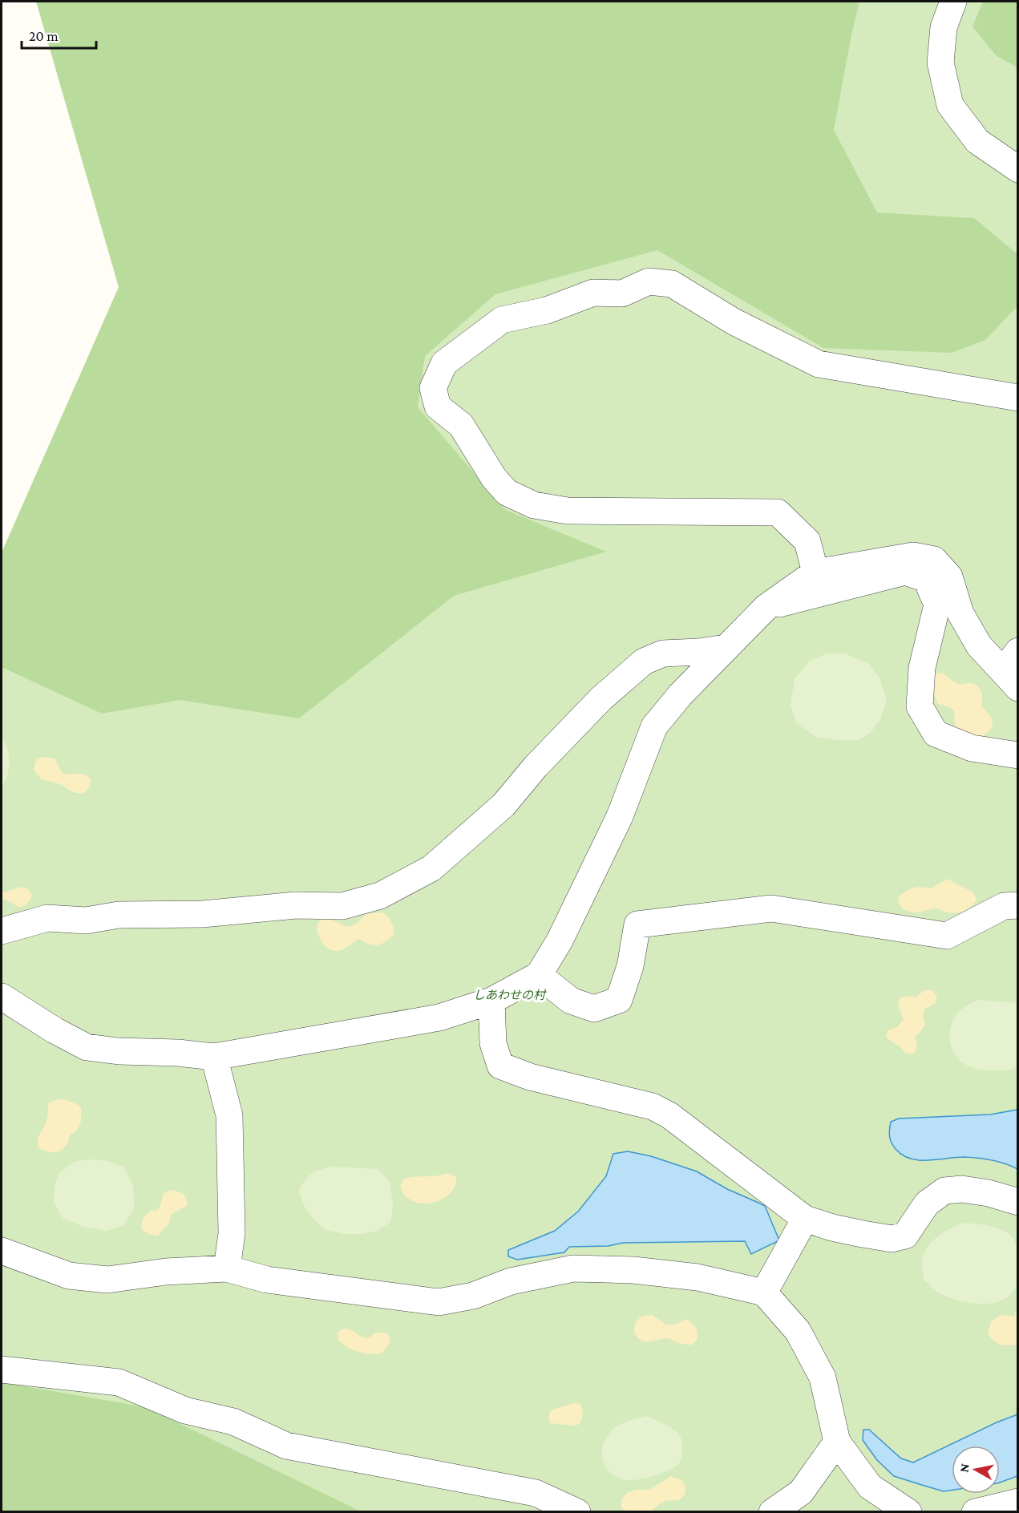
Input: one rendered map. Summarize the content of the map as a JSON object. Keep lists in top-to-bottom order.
{
  "parks": ["しあわせの村"],
  "scale_bar": "20 m",
  "north": "left"
}
